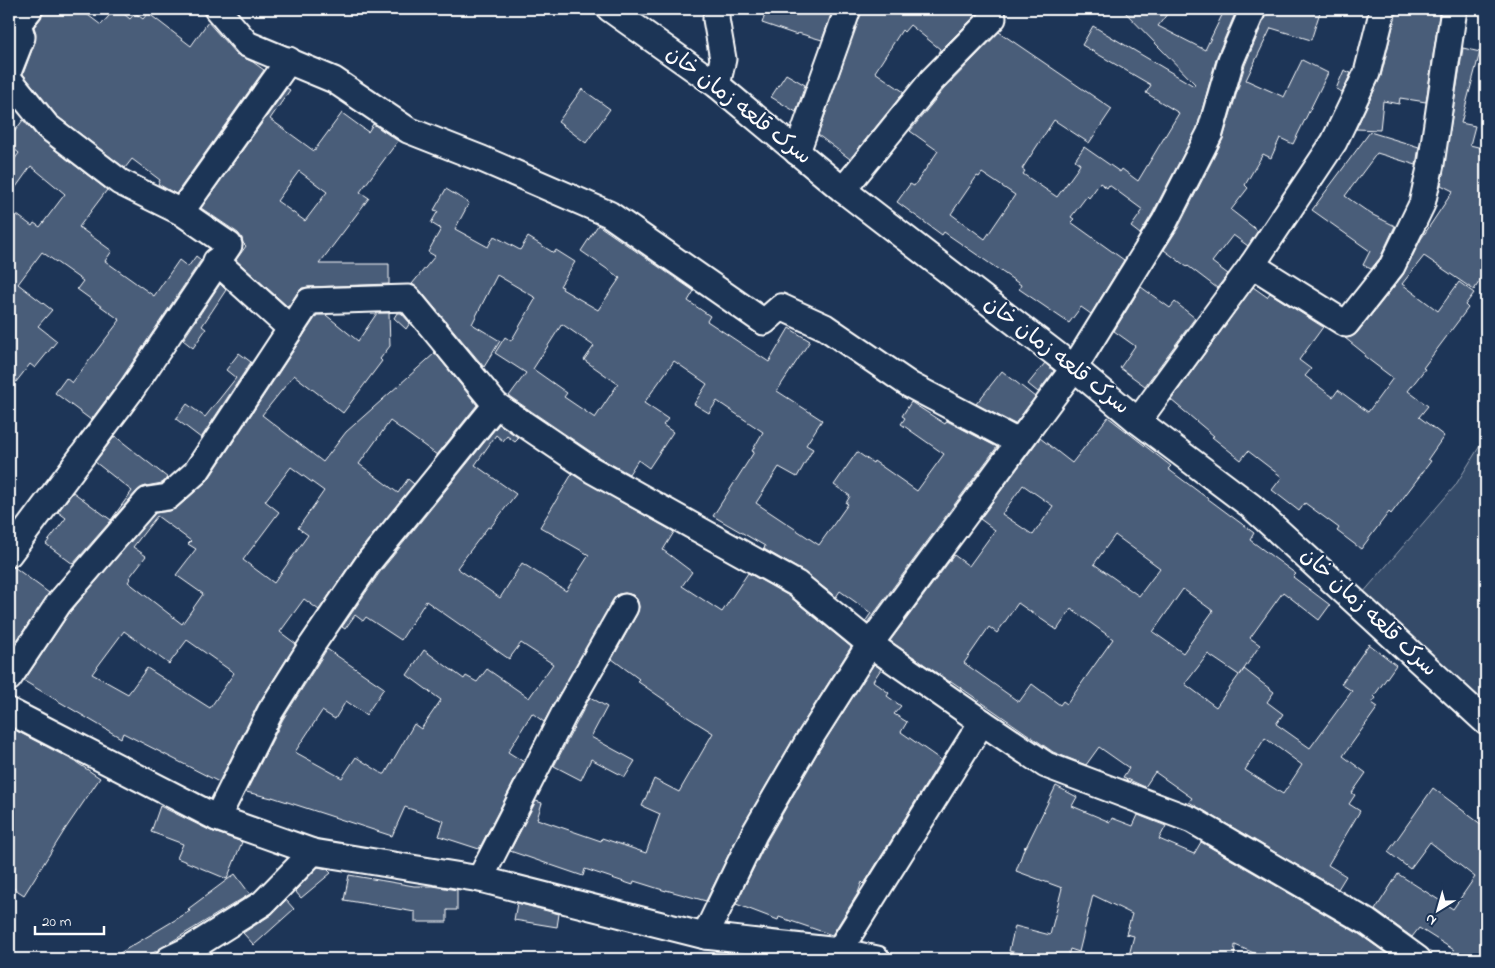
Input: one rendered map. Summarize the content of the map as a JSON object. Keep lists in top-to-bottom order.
{
  "streets": {
    "street": ["سرک قلعه زمان خان"]
  },
  "scale_bar": "20 m",
  "north": "bottom left"
}
